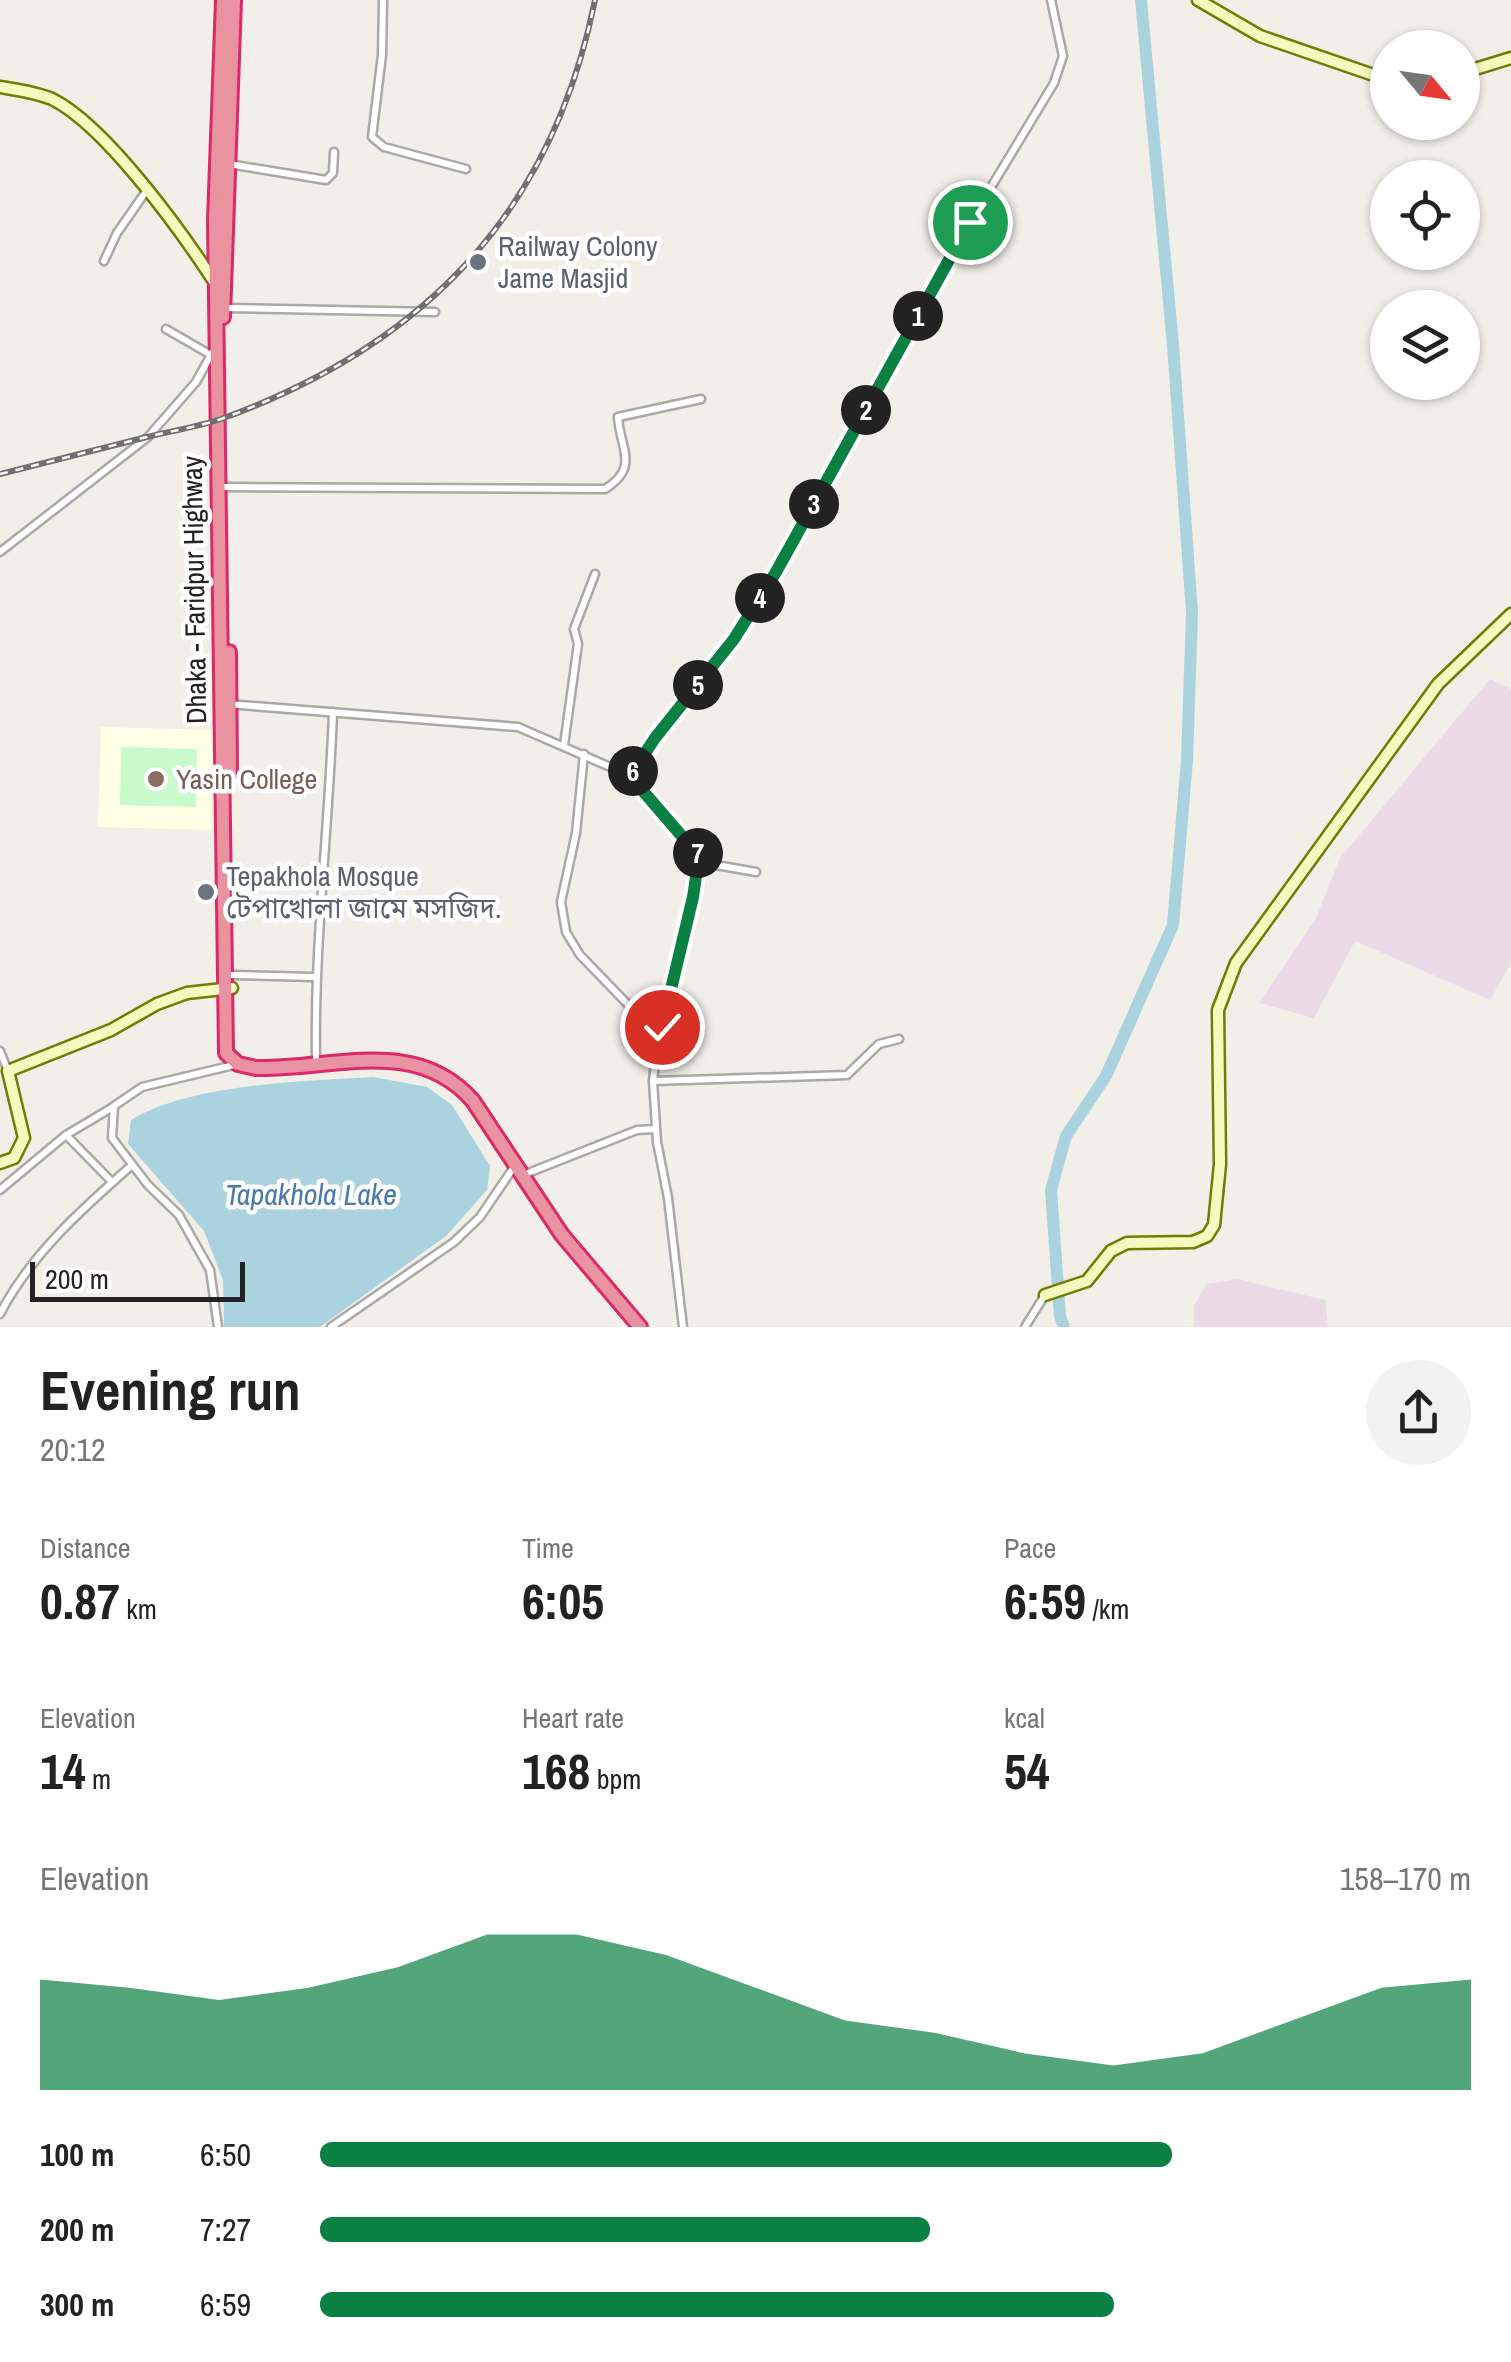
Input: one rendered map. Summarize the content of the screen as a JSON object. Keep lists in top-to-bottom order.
{
  "streets": {
    "highway": ["Dhaka - Faridpur Highway"]
  },
  "water": ["Tapakhola Lake"],
  "places": ["Railway Colony Jame Masjid", "Yasin College", "Tepakhola Mosque টেপাখোলা জামে মসজিদ."],
  "scale_bar": "200 m",
  "north": "bottom right",
  "page": {
    "pins": [
      "1",
      "2",
      "3",
      "4",
      "5",
      "6",
      "7"
    ],
    "scale": "200 m",
    "heading": ["Evening run", "20:12"],
    "stats": [
      ["Distance", "0.87 km"],
      ["Time", "6:05"],
      ["Pace", "6:59 /km"],
      ["Elevation", "14 m"],
      ["Heart rate", "168 bpm"],
      ["kcal", "54"]
    ],
    "chart": ["Elevation", "158–170 m"],
    "list": [
      {
        "name": "100 m",
        "note": "6:50"
      },
      {
        "name": "200 m",
        "note": "7:27"
      },
      {
        "name": "300 m",
        "note": "6:59"
      }
    ]
  }
}
